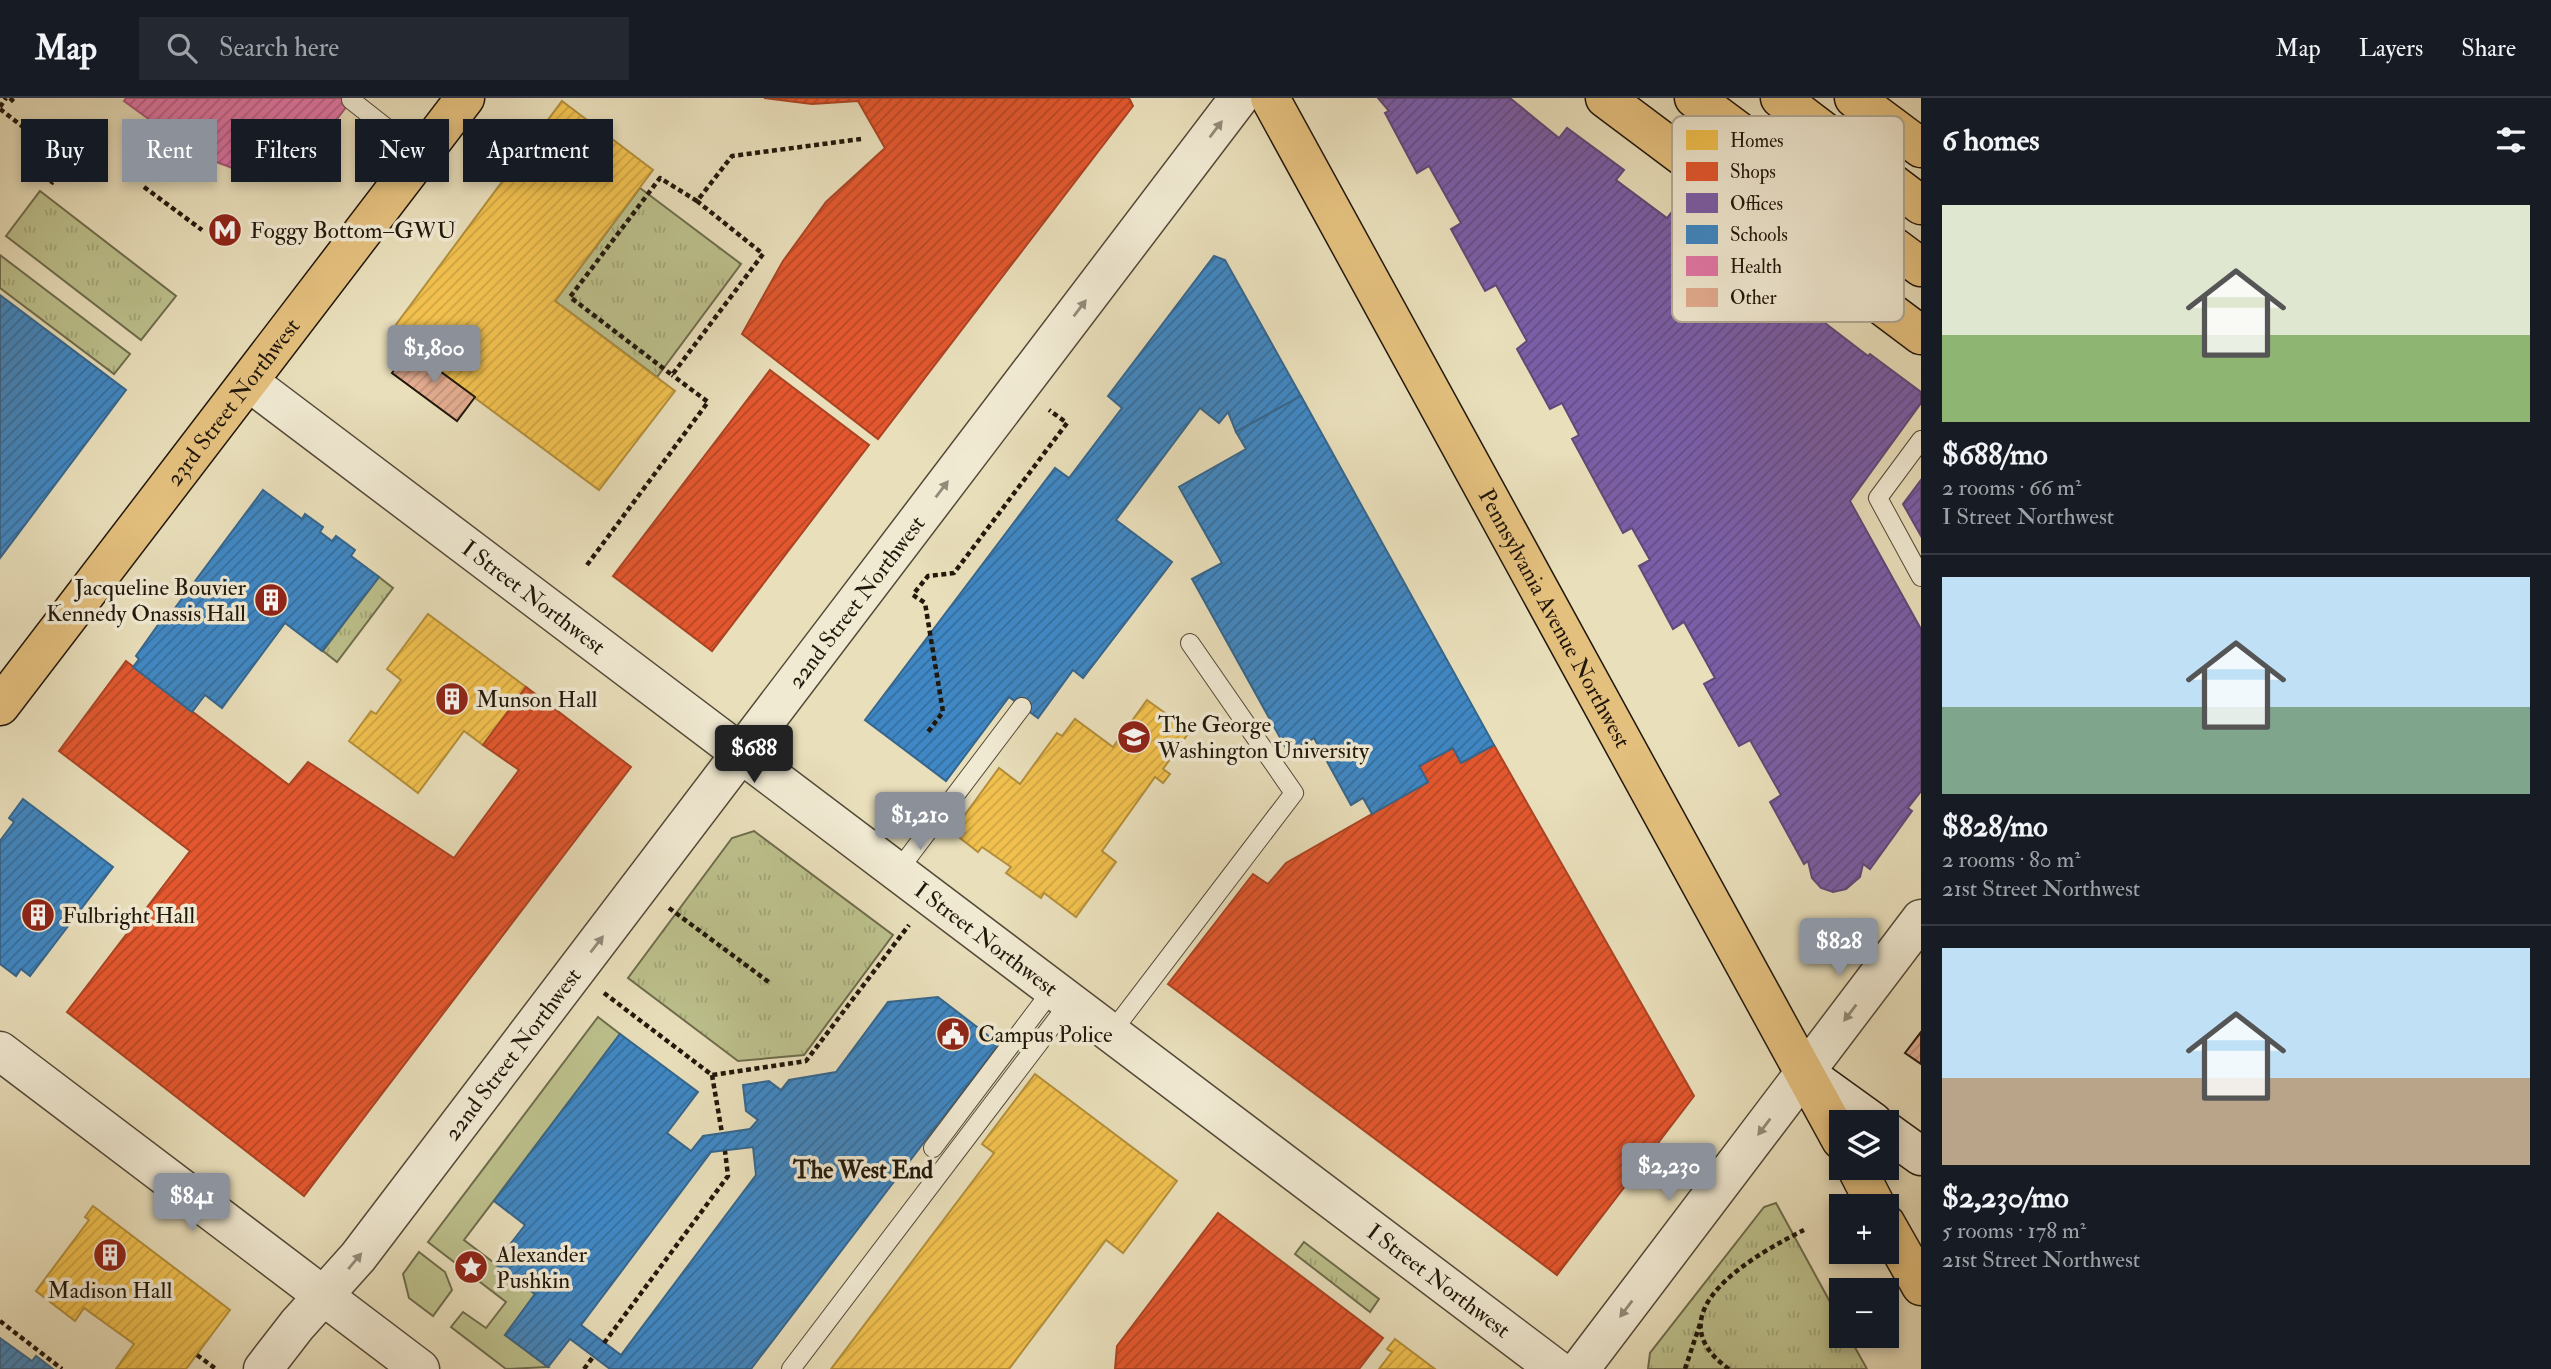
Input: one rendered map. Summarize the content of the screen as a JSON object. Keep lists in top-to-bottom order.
{
  "streets": {
    "main road": ["23rd Street Northwest", "Pennsylvania Avenue Northwest"],
    "street": ["I Street Northwest", "22nd Street Northwest"]
  },
  "crossings": [
    ["23rd Street Northwest", "I Street Northwest"],
    ["I Street Northwest", "22nd Street Northwest"]
  ],
  "one_way": ["22nd Street Northwest"],
  "districts": ["The West End"],
  "places": {
    "metro station": ["Foggy Bottom–GWU"],
    "building": [
      "Jacqueline Bouvier Kennedy Onassis Hall",
      "Munson Hall",
      "Fulbright Hall",
      "Madison Hall"
    ],
    "school or university": ["The George Washington University"],
    "public building": ["Campus Police"],
    "place": ["Alexander Pushkin"]
  },
  "legend": [
    "Homes",
    "Shops",
    "Offices",
    "Schools",
    "Health",
    "Other"
  ],
  "page": {
    "header": "Map",
    "search": "Search here",
    "nav": ["Map", "Layers", "Share"],
    "heading": "6 homes",
    "chip": [
      "Buy",
      "Rent",
      "Filters",
      "New",
      "Apartment"
    ],
    "list": [
      {
        "name": "$688/mo",
        "note": "2 rooms · 66 m² · I Street Northwest"
      },
      {
        "name": "$828/mo",
        "note": "2 rooms · 80 m² · 21st Street Northwest"
      },
      {
        "name": "$2,230/mo",
        "note": "5 rooms · 178 m² · 21st Street Northwest"
      }
    ],
    "price": [
      "$1,800",
      "$688",
      "$1,210",
      "$828",
      "$2,230",
      "$841"
    ],
    "map_buttons": ["+", "−"]
  }
}
